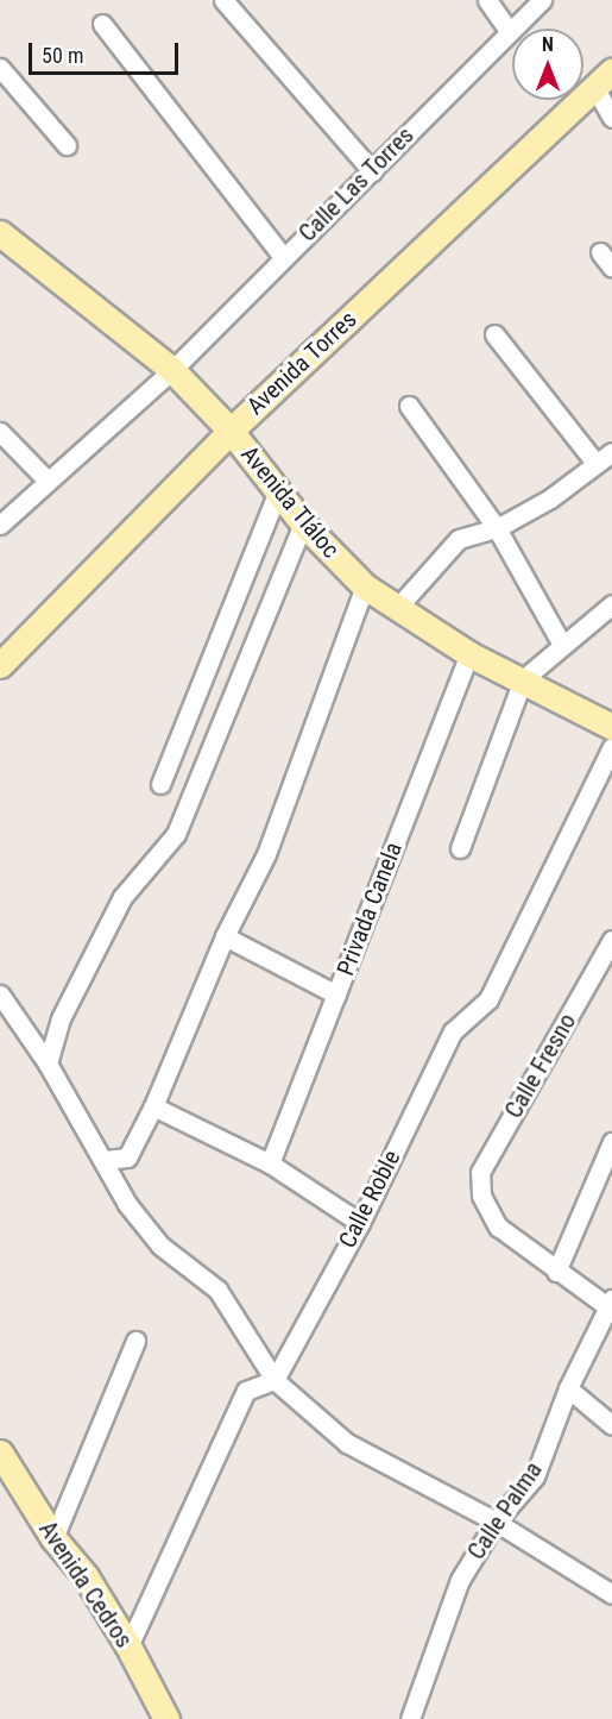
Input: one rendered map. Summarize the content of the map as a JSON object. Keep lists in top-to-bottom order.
{
  "streets": {
    "main road": ["Avenida Torres", "Avenida Tláloc", "Avenida Cedros"],
    "street": [
      "Calle Las Torres",
      "Privada Canela",
      "Calle Fresno",
      "Calle Roble",
      "Calle Palma"
    ]
  },
  "crossings": [
    ["Calle Las Torres", "Avenida Tláloc"],
    ["Avenida Torres", "Avenida Tláloc"],
    ["Avenida Tláloc", "Privada Canela"]
  ],
  "scale_bar": "50 m",
  "north": "top"
}
